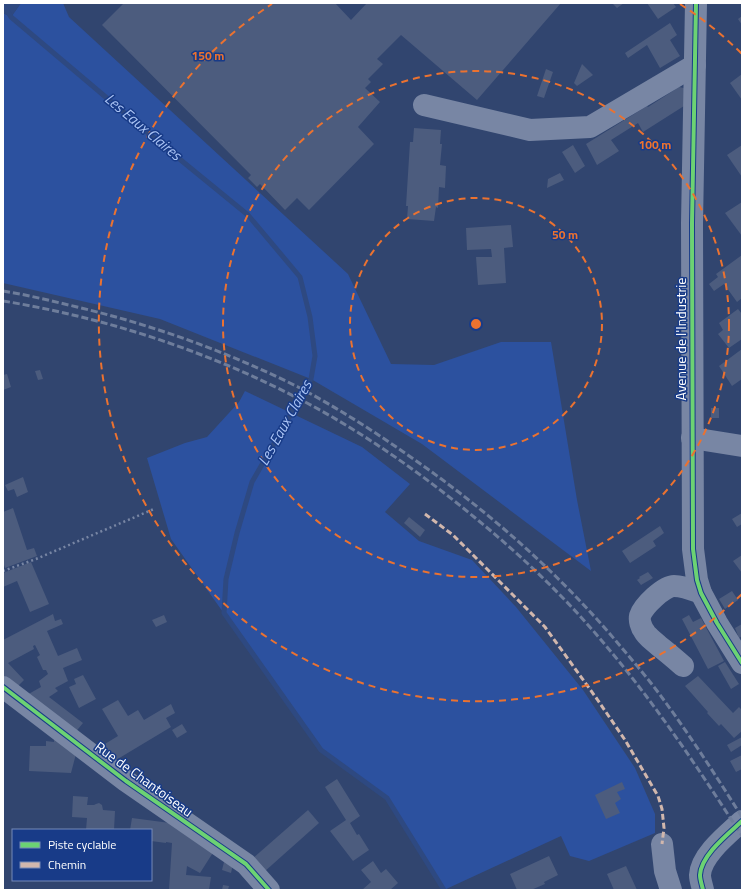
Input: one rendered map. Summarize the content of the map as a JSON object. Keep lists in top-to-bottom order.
{
  "streets": {
    "street": ["Avenue de l'Industrie", "Rue de Chantoiseau"]
  },
  "water": ["Les Eaux Claires"],
  "legend": ["Piste cyclable", "Chemin"],
  "rings": ["150 m", "100 m", "50 m"]
}
